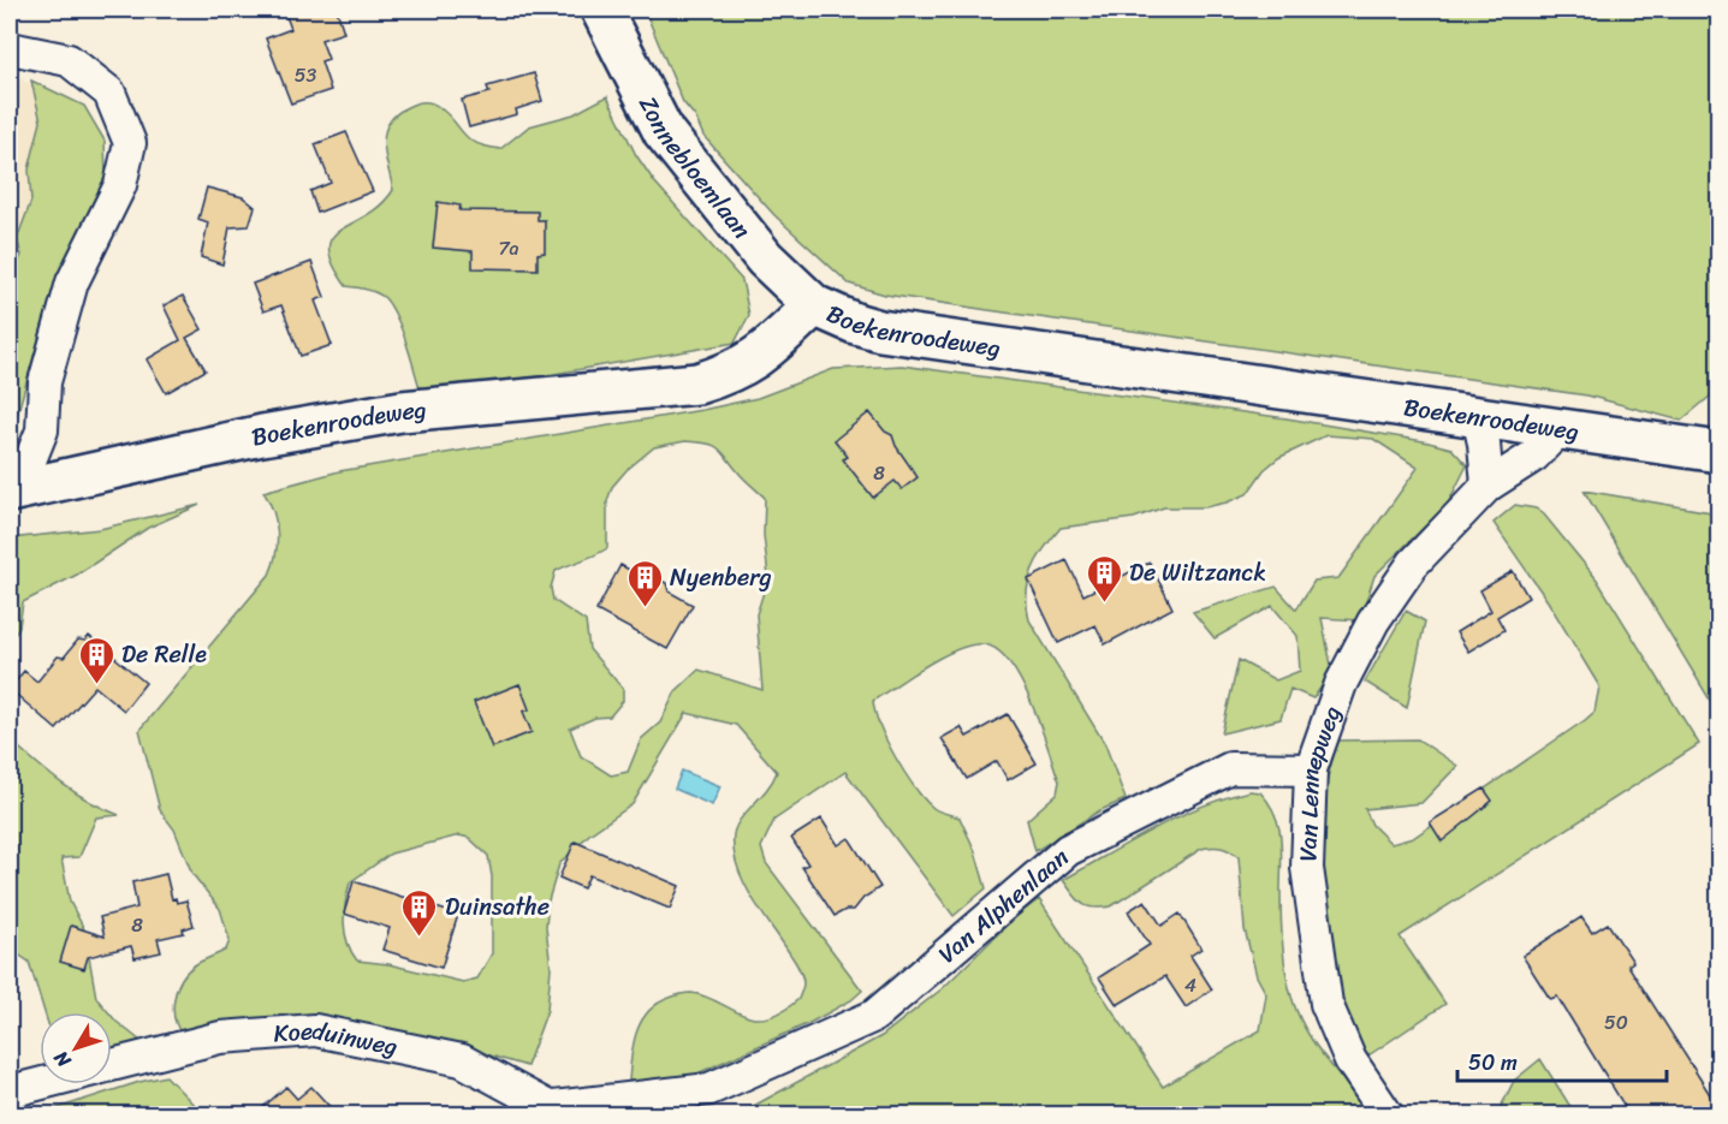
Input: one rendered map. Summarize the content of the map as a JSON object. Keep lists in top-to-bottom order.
{
  "streets": {
    "main road": ["Zonnebloemlaan", "Boekenroodeweg"],
    "street": ["Van Lennepweg", "Van Alphenlaan", "Koeduinweg"]
  },
  "crossings": [
    ["Zonnebloemlaan", "Boekenroodeweg"],
    ["Boekenroodeweg", "Van Lennepweg"],
    ["Van Lennepweg", "Van Alphenlaan"],
    ["Van Alphenlaan", "Koeduinweg"]
  ],
  "places": {
    "building": [
      "De Wiltzanck",
      "Nyenberg",
      "De Relle",
      "Duinsathe"
    ]
  },
  "house_numbers": [
    "53",
    "7a",
    "8",
    "8",
    "4",
    "50"
  ],
  "scale_bar": "50 m",
  "north": "bottom left"
}
